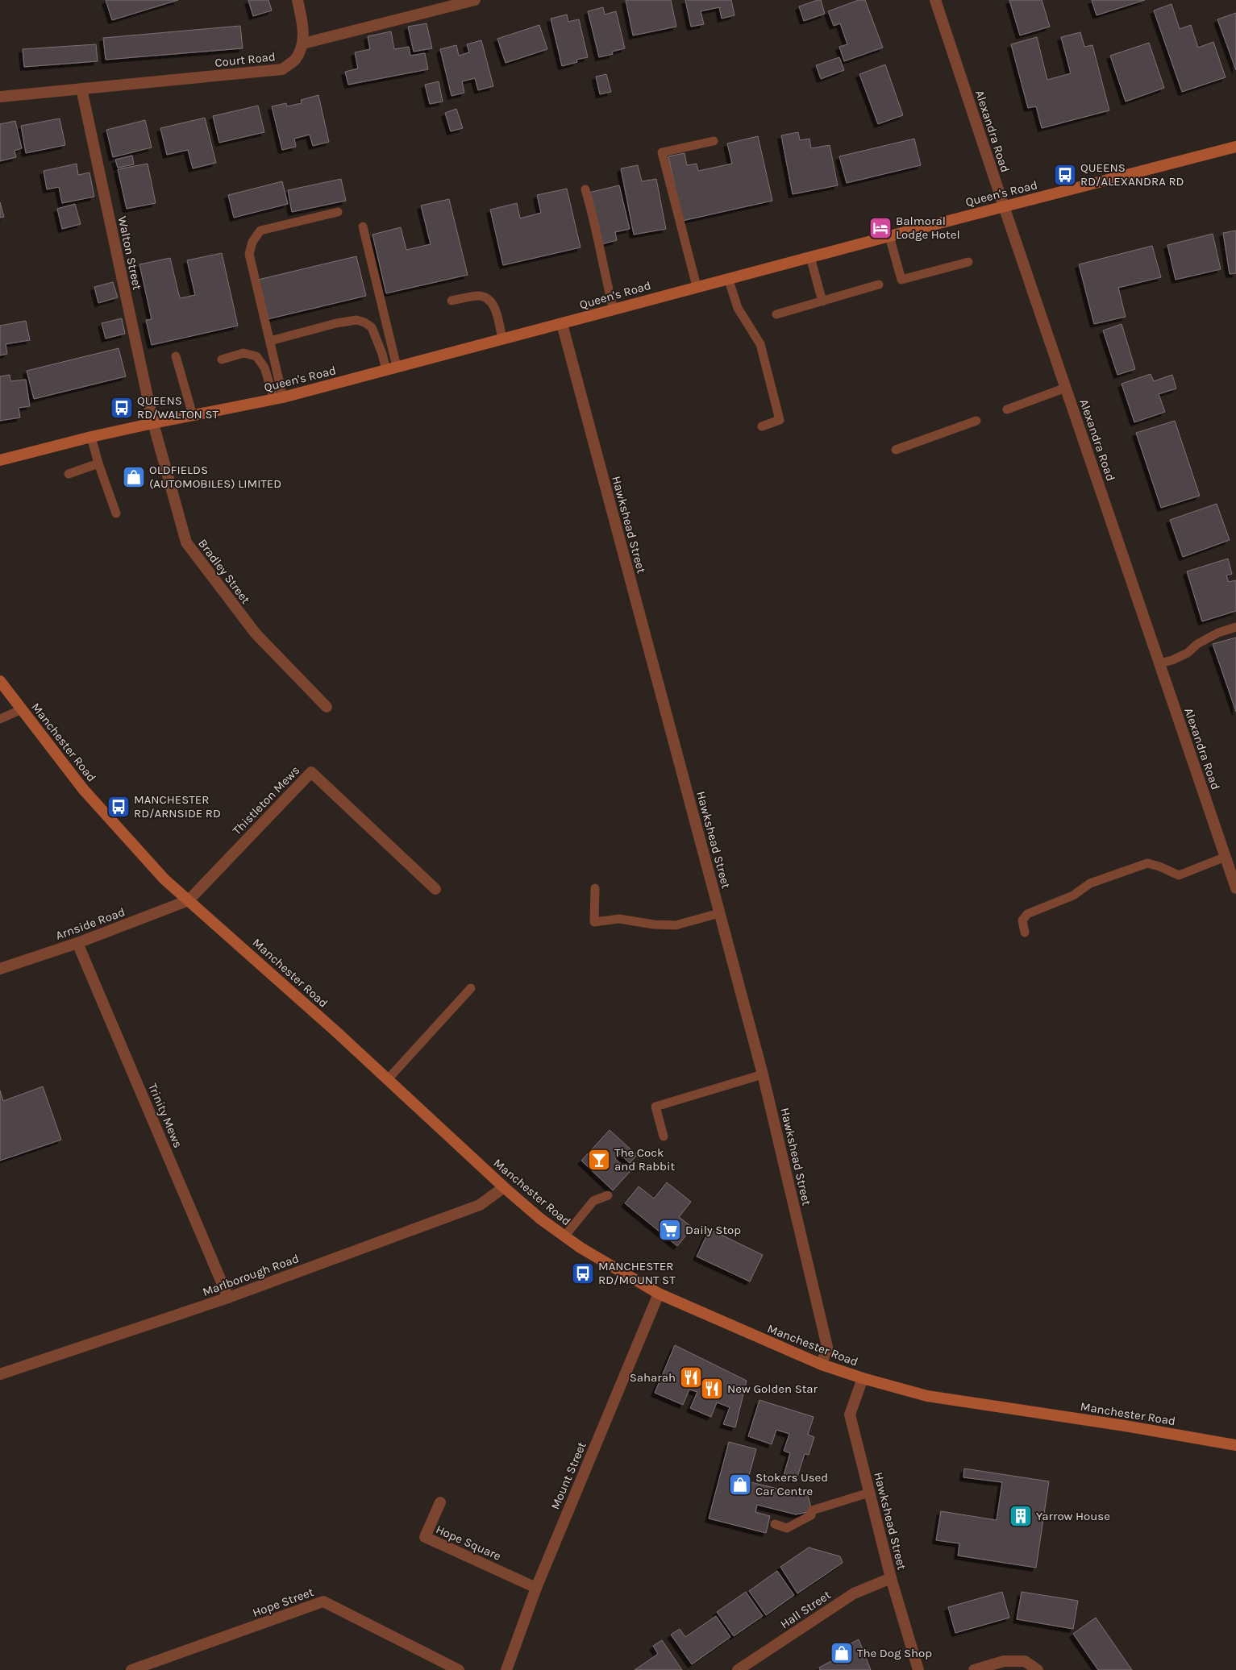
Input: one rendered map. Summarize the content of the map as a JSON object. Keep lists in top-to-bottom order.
{
  "streets": {
    "main road": ["Queen's Road", "Manchester Road"],
    "street": [
      "Court Road",
      "Alexandra Road",
      "Walton Street",
      "Hawkshead Street",
      "Bradley Street",
      "Thistleton Mews",
      "Arnside Road",
      "Trinity Mews",
      "Marlborough Road",
      "Mount Street",
      "Hope Square",
      "Hope Street",
      "Hall Street"
    ]
  },
  "crossings": [
    ["Court Road", "Walton Street"],
    ["Alexandra Road", "Queen's Road"],
    ["Queen's Road", "Walton Street"],
    ["Queen's Road", "Hawkshead Street"],
    ["Queen's Road", "Bradley Street"],
    ["Walton Street", "Bradley Street"],
    ["Hawkshead Street", "Manchester Road"],
    ["Hawkshead Street", "Hall Street"],
    ["Manchester Road", "Thistleton Mews"],
    ["Manchester Road", "Arnside Road"],
    ["Manchester Road", "Marlborough Road"],
    ["Manchester Road", "Mount Street"],
    ["Thistleton Mews", "Arnside Road"],
    ["Arnside Road", "Trinity Mews"],
    ["Trinity Mews", "Marlborough Road"],
    ["Mount Street", "Hope Square"]
  ],
  "places": {
    "bus stop": [
      "QUEENS RD/ALEXANDRA RD",
      "QUEENS RD/WALTON ST",
      "MANCHESTER RD/ARNSIDE RD",
      "MANCHESTER RD/MOUNT ST"
    ],
    "hotel": ["Balmoral Lodge Hotel"],
    "shop": ["OLDFIELDS (AUTOMOBILES) LIMITED", "Stokers Used Car Centre", "The Dog Shop"],
    "bar": ["The Cock and Rabbit"],
    "supermarket": ["Daily Stop"],
    "restaurant": ["Saharah", "New Golden Star"],
    "building": ["Yarrow House"]
  }
}
